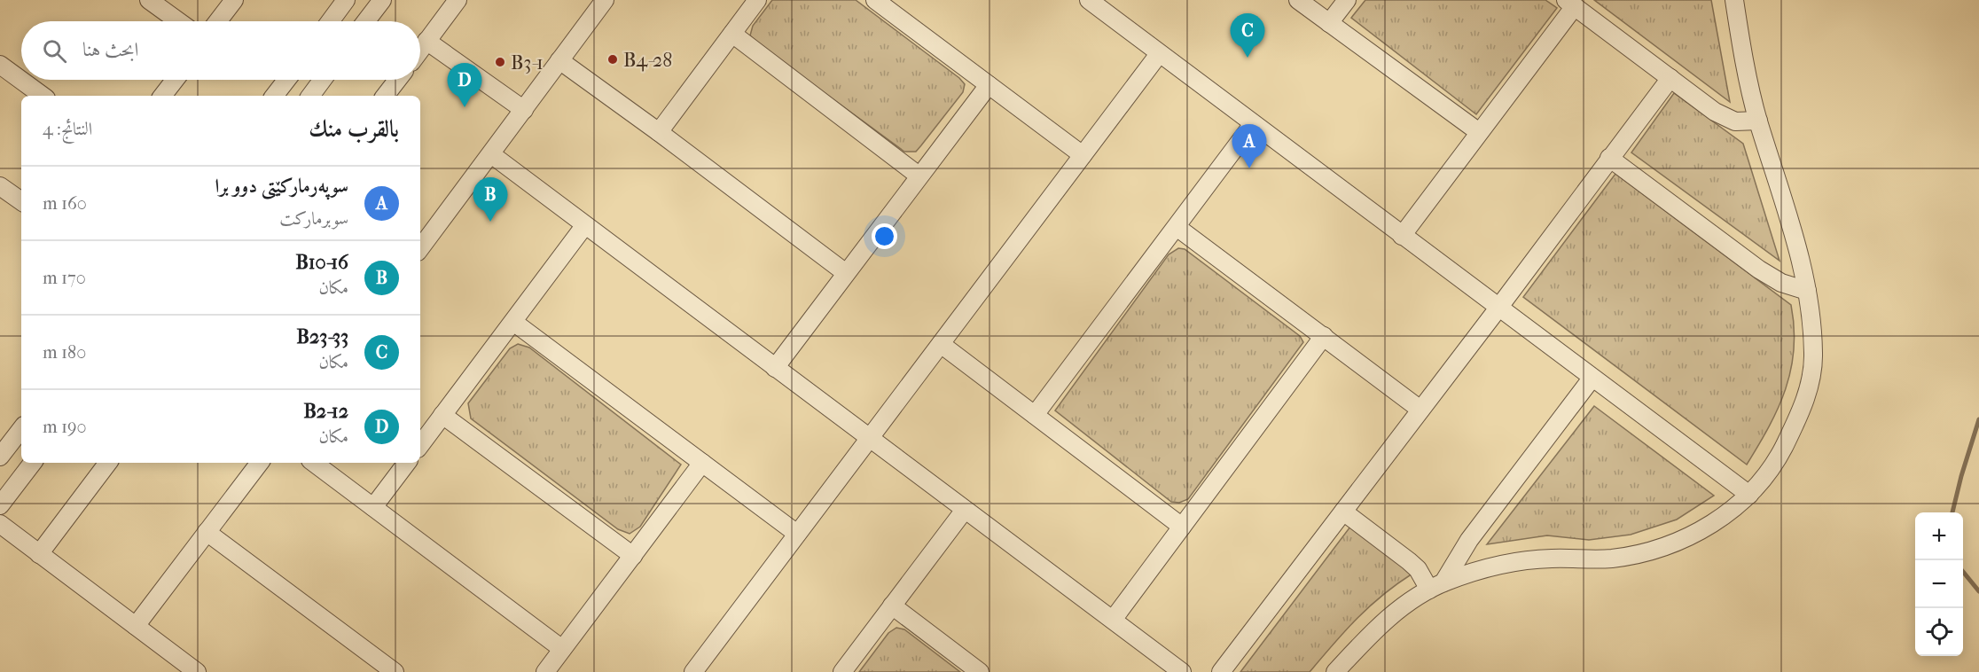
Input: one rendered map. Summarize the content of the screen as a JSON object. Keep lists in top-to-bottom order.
{
  "places": ["B4-28", "B3-1"],
  "page": {
    "pins": [
      "C",
      "D",
      "A",
      "B"
    ],
    "search": "ابحث هنا",
    "heading": ["بالقرب منك", "النتائج: 4"],
    "list": [
      {
        "mark": "A",
        "name": "سوپەرمارکێتی دوو برا",
        "note": "سوبرماركت",
        "value": "160 m"
      },
      {
        "mark": "B",
        "name": "B10-16",
        "note": "مكان",
        "value": "170 m"
      },
      {
        "mark": "C",
        "name": "B23-33",
        "note": "مكان",
        "value": "180 m"
      },
      {
        "mark": "D",
        "name": "B2-12",
        "note": "مكان",
        "value": "190 m"
      }
    ],
    "map_buttons": ["+", "−"]
  }
}
